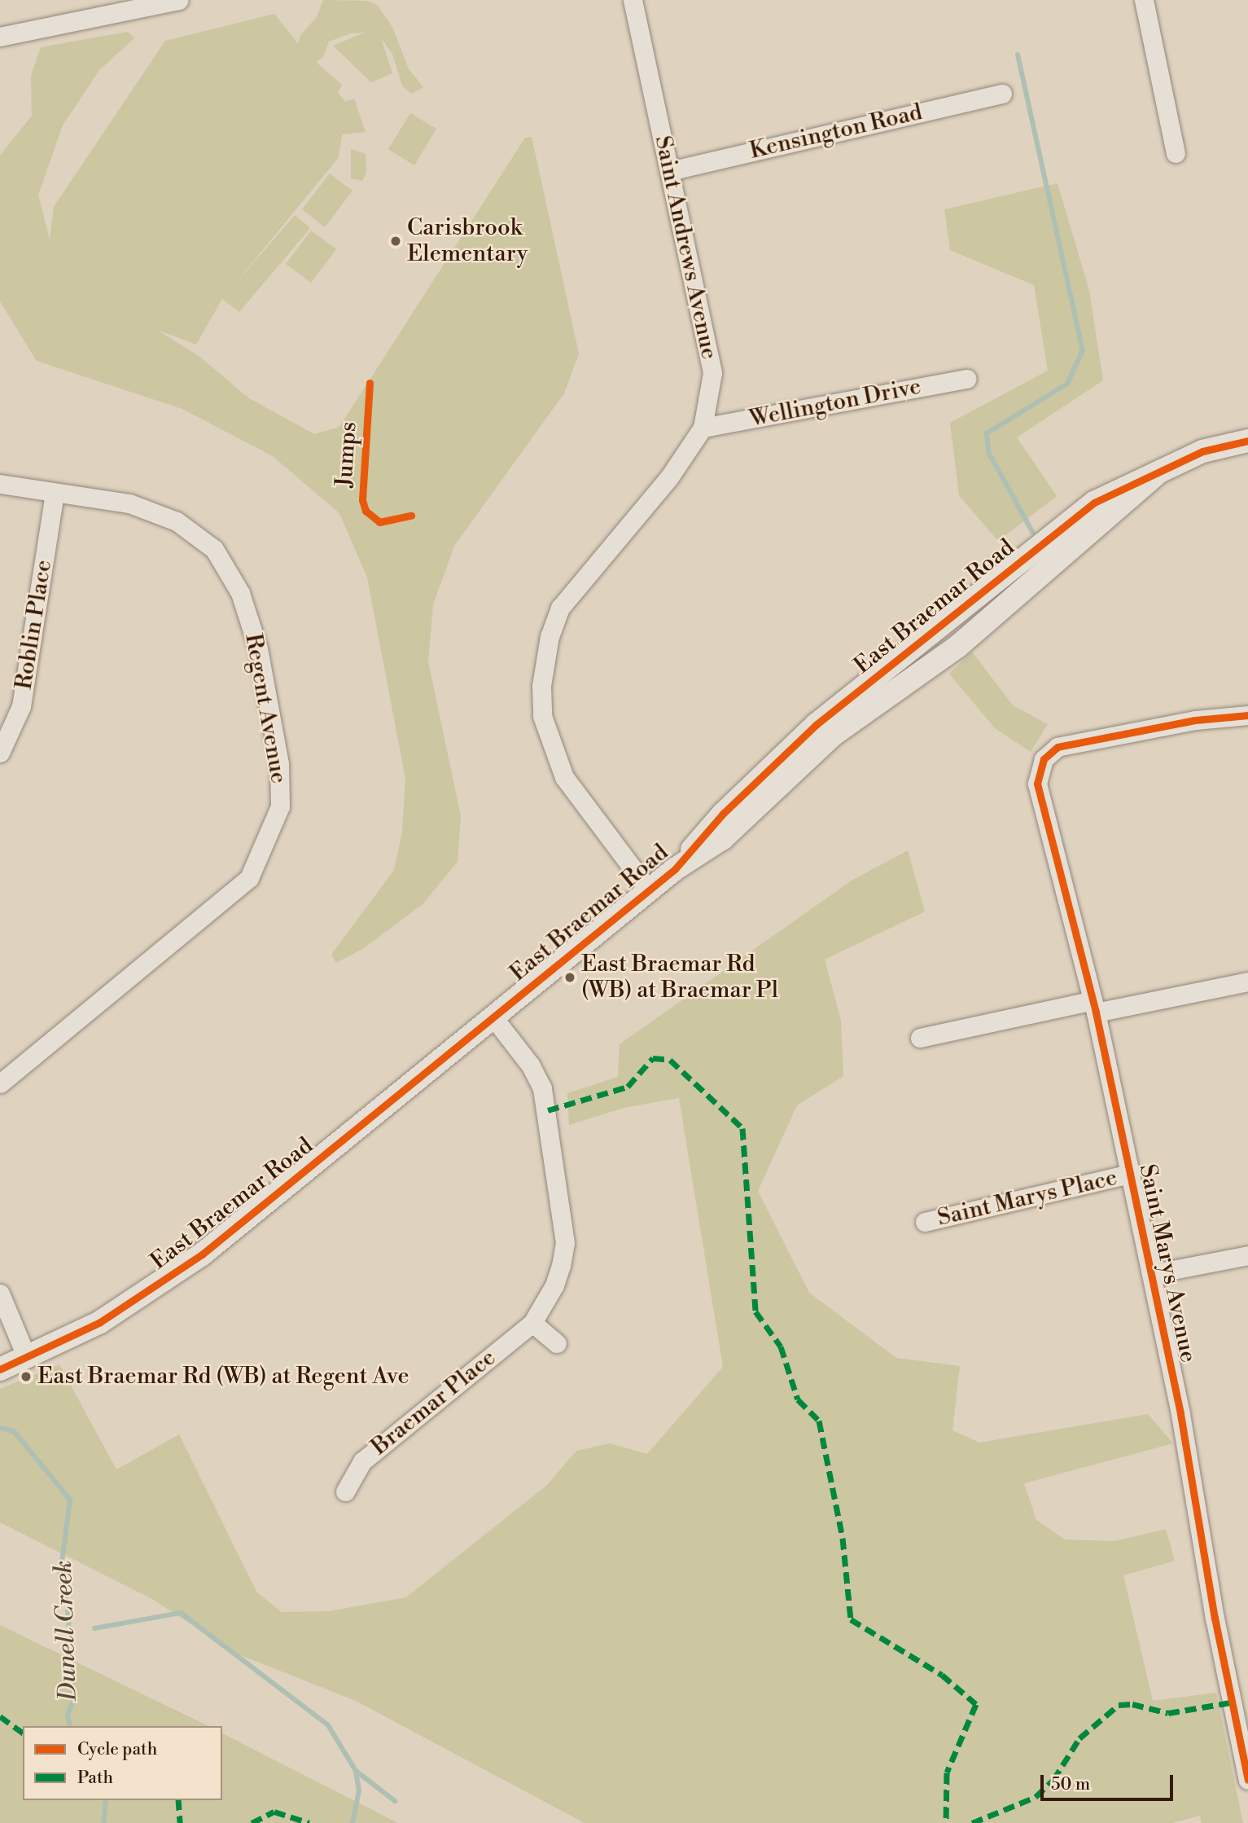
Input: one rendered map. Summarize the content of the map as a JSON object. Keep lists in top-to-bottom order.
{
  "streets": {
    "street": [
      "Kensington Road",
      "Saint Andrews Avenue",
      "Wellington Drive",
      "East Braemar Road",
      "Roblin Place",
      "Regent Avenue",
      "Saint Marys Place",
      "Saint Marys Avenue",
      "Braemar Place"
    ],
    "cycle path": ["Jumps"]
  },
  "crossings": [
    ["Kensington Road", "Saint Andrews Avenue"],
    ["Saint Andrews Avenue", "Wellington Drive"],
    ["Saint Andrews Avenue", "East Braemar Road"],
    ["East Braemar Road", "Braemar Place"],
    ["Roblin Place", "Regent Avenue"],
    ["Saint Marys Place", "Saint Marys Avenue"]
  ],
  "water": ["Dunell Creek"],
  "places": ["Carisbrook Elementary", "East Braemar Rd (WB) at Braemar Pl", "East Braemar Rd (WB) at Regent Ave"],
  "legend": ["Cycle path", "Path"],
  "scale_bar": "50 m"
}
